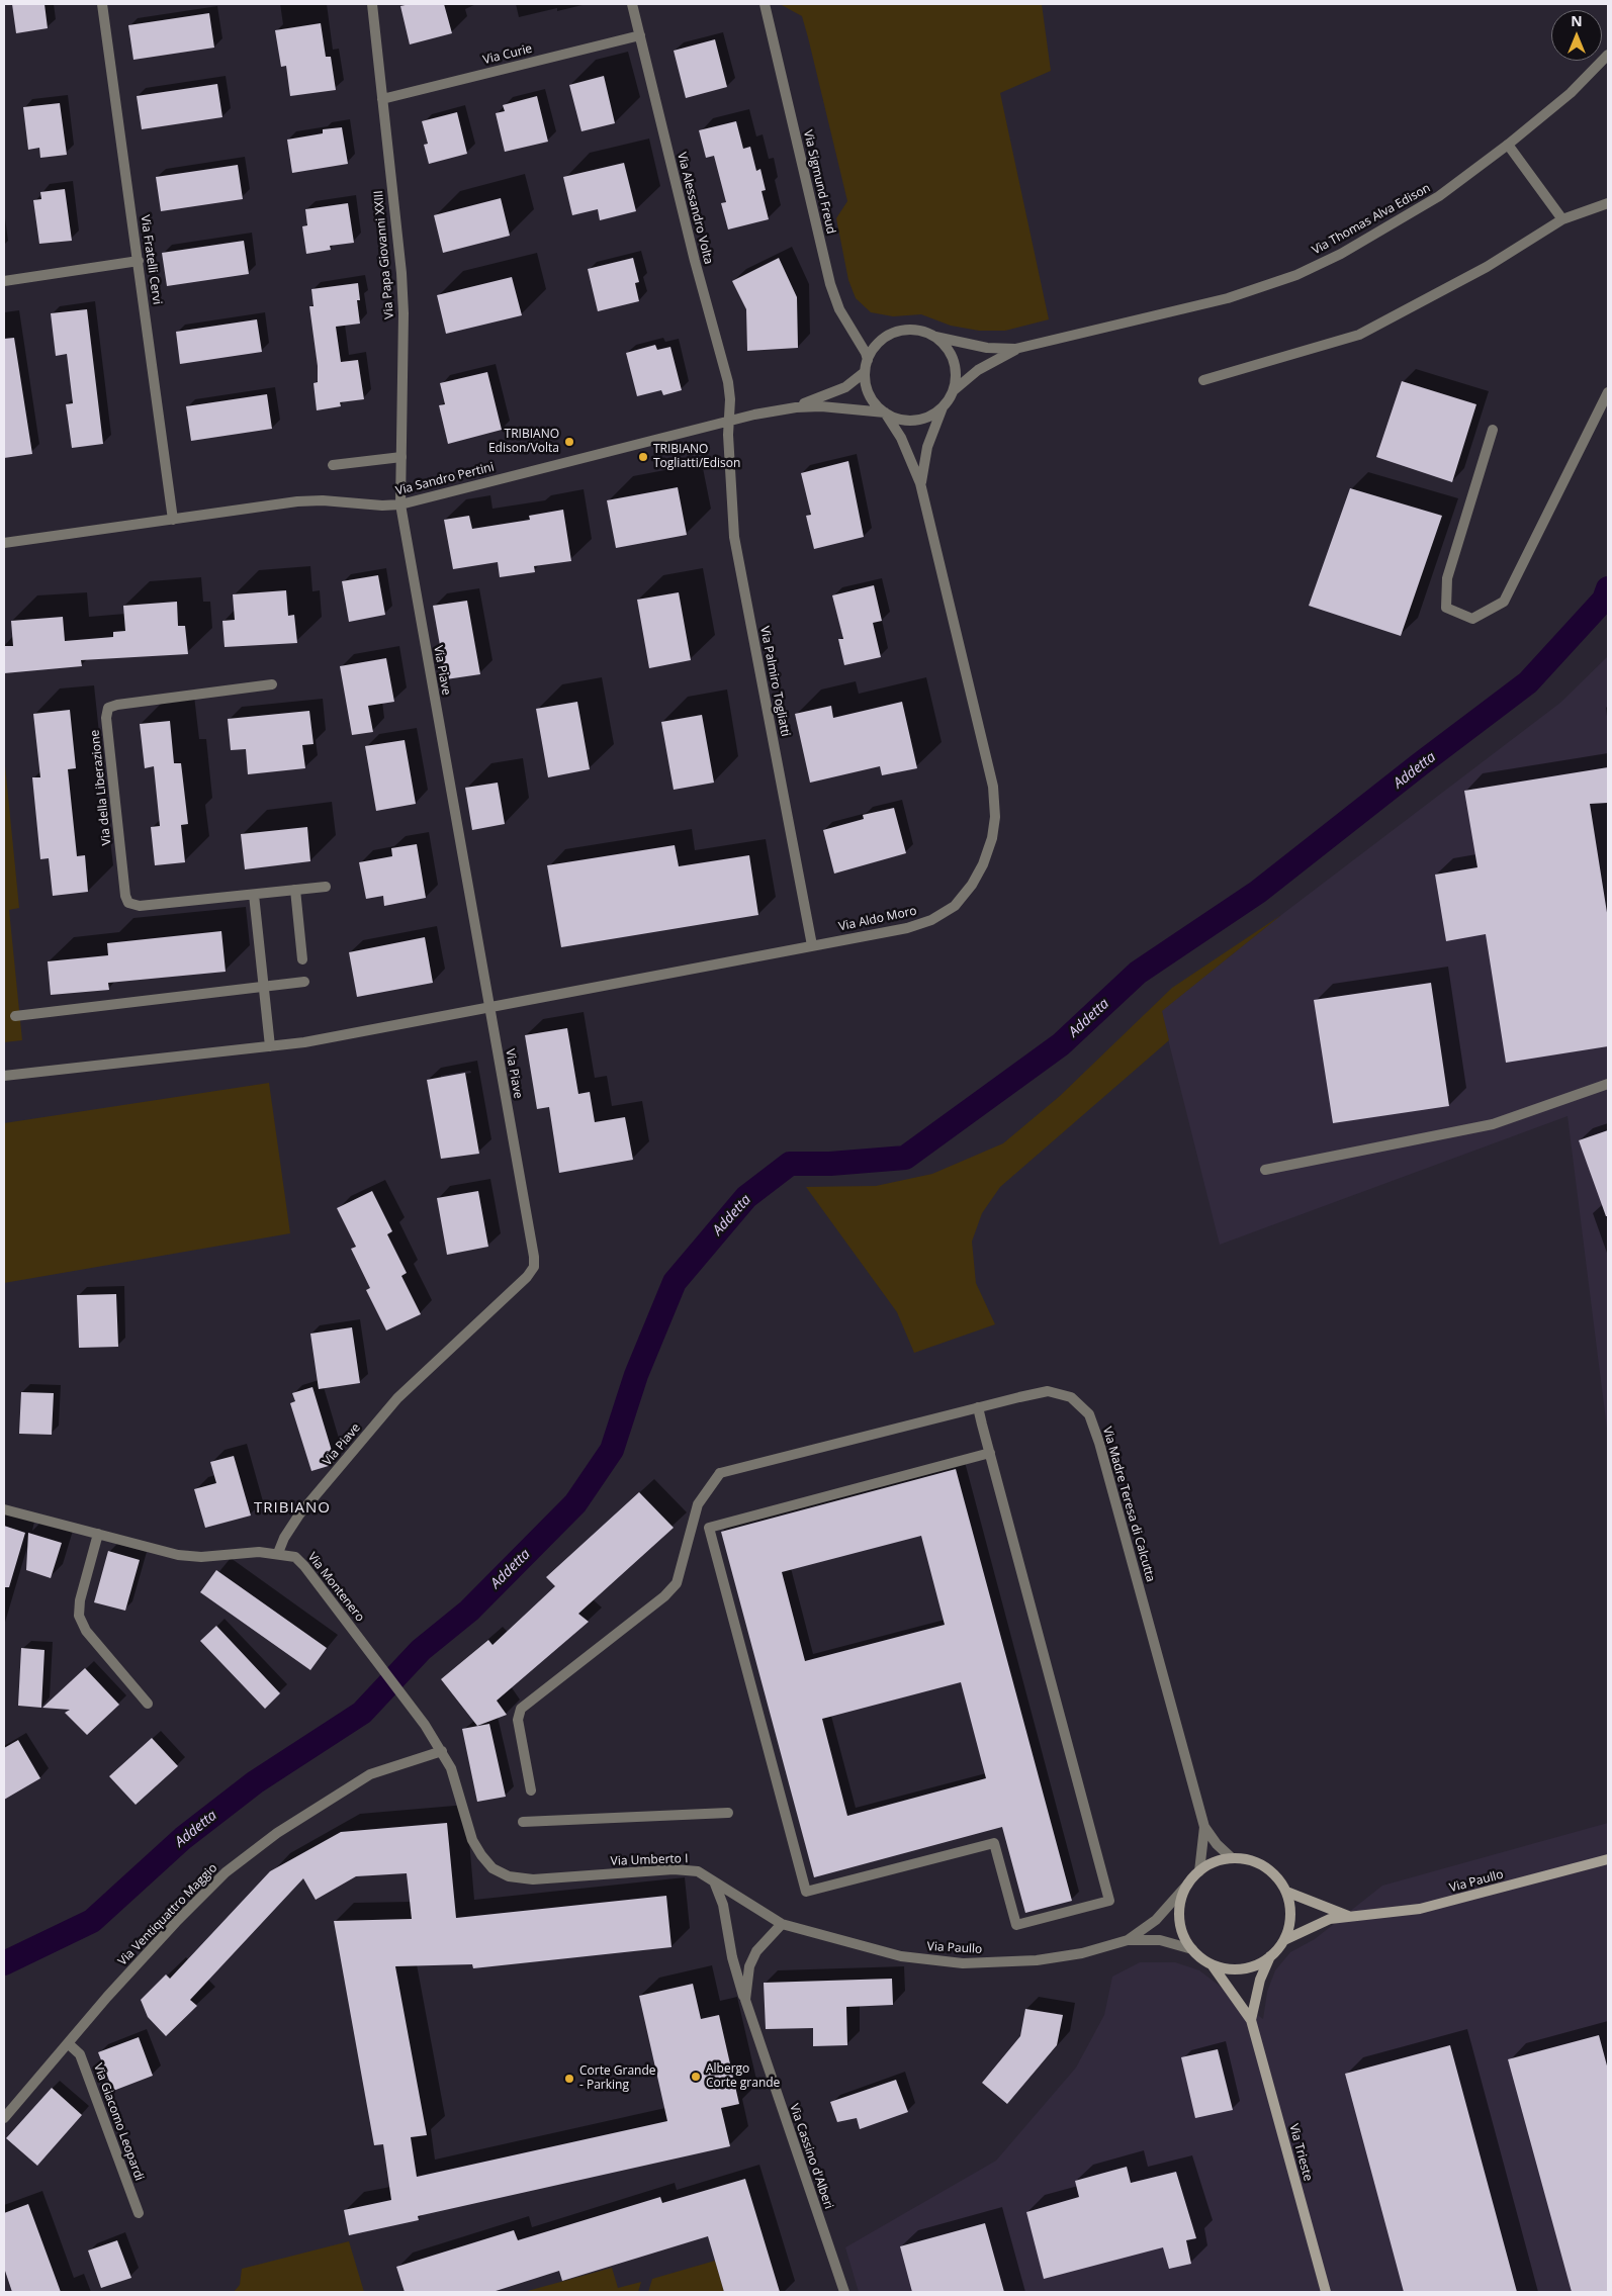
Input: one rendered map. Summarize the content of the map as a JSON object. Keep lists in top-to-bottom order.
{
  "streets": {
    "street": [
      "Via Curie",
      "Via Sigmund Freud",
      "Via Alessandro Volta",
      "Via Thomas Alva Edison",
      "Via Papa Giovanni XXIII",
      "Via Fratelli Cervi",
      "Via Sandro Pertini",
      "Via Piave",
      "Via Palmiro Togliatti",
      "Via della Liberazione",
      "Via Aldo Moro",
      "Via Madre Teresa di Calcutta",
      "Via Montenero",
      "Via Umberto I",
      "Via Paullo",
      "Via Ventiquattro Maggio",
      "Via Giacomo Leopardi",
      "Via Trieste",
      "Via Cassino d'Alberi"
    ]
  },
  "crossings": [
    ["Via Curie", "Via Alessandro Volta"],
    ["Via Curie", "Via Papa Giovanni XXIII"],
    ["Via Sigmund Freud", "Via Thomas Alva Edison"],
    ["Via Sigmund Freud", "Via Sandro Pertini"],
    ["Via Sigmund Freud", "Via Aldo Moro"],
    ["Via Alessandro Volta", "Via Sandro Pertini"],
    ["Via Alessandro Volta", "Via Palmiro Togliatti"],
    ["Via Thomas Alva Edison", "Via Sandro Pertini"],
    ["Via Thomas Alva Edison", "Via Aldo Moro"],
    ["Via Papa Giovanni XXIII", "Via Sandro Pertini"],
    ["Via Papa Giovanni XXIII", "Via Piave"],
    ["Via Fratelli Cervi", "Via Sandro Pertini"],
    ["Via Sandro Pertini", "Via Piave"],
    ["Via Sandro Pertini", "Via Palmiro Togliatti"],
    ["Via Sandro Pertini", "Via Aldo Moro"],
    ["Via Piave", "Via Aldo Moro"],
    ["Via Piave", "Via Montenero"],
    ["Via Palmiro Togliatti", "Via Aldo Moro"],
    ["Via Madre Teresa di Calcutta", "Via Paullo"],
    ["Via Madre Teresa di Calcutta", "Via Trieste"],
    ["Via Montenero", "Via Umberto I"],
    ["Via Montenero", "Via Ventiquattro Maggio"],
    ["Via Umberto I", "Via Paullo"],
    ["Via Umberto I", "Via Ventiquattro Maggio"],
    ["Via Umberto I", "Via Cassino d'Alberi"],
    ["Via Paullo", "Via Trieste"],
    ["Via Paullo", "Via Cassino d'Alberi"],
    ["Via Ventiquattro Maggio", "Via Giacomo Leopardi"]
  ],
  "districts": ["TRIBIANO"],
  "water": ["Addetta"],
  "places": [
    "TRIBIANO Edison/Volta",
    "TRIBIANO Togliatti/Edison",
    "Albergo Corte grande",
    "Corte Grande - Parking"
  ],
  "north": "top"
}
